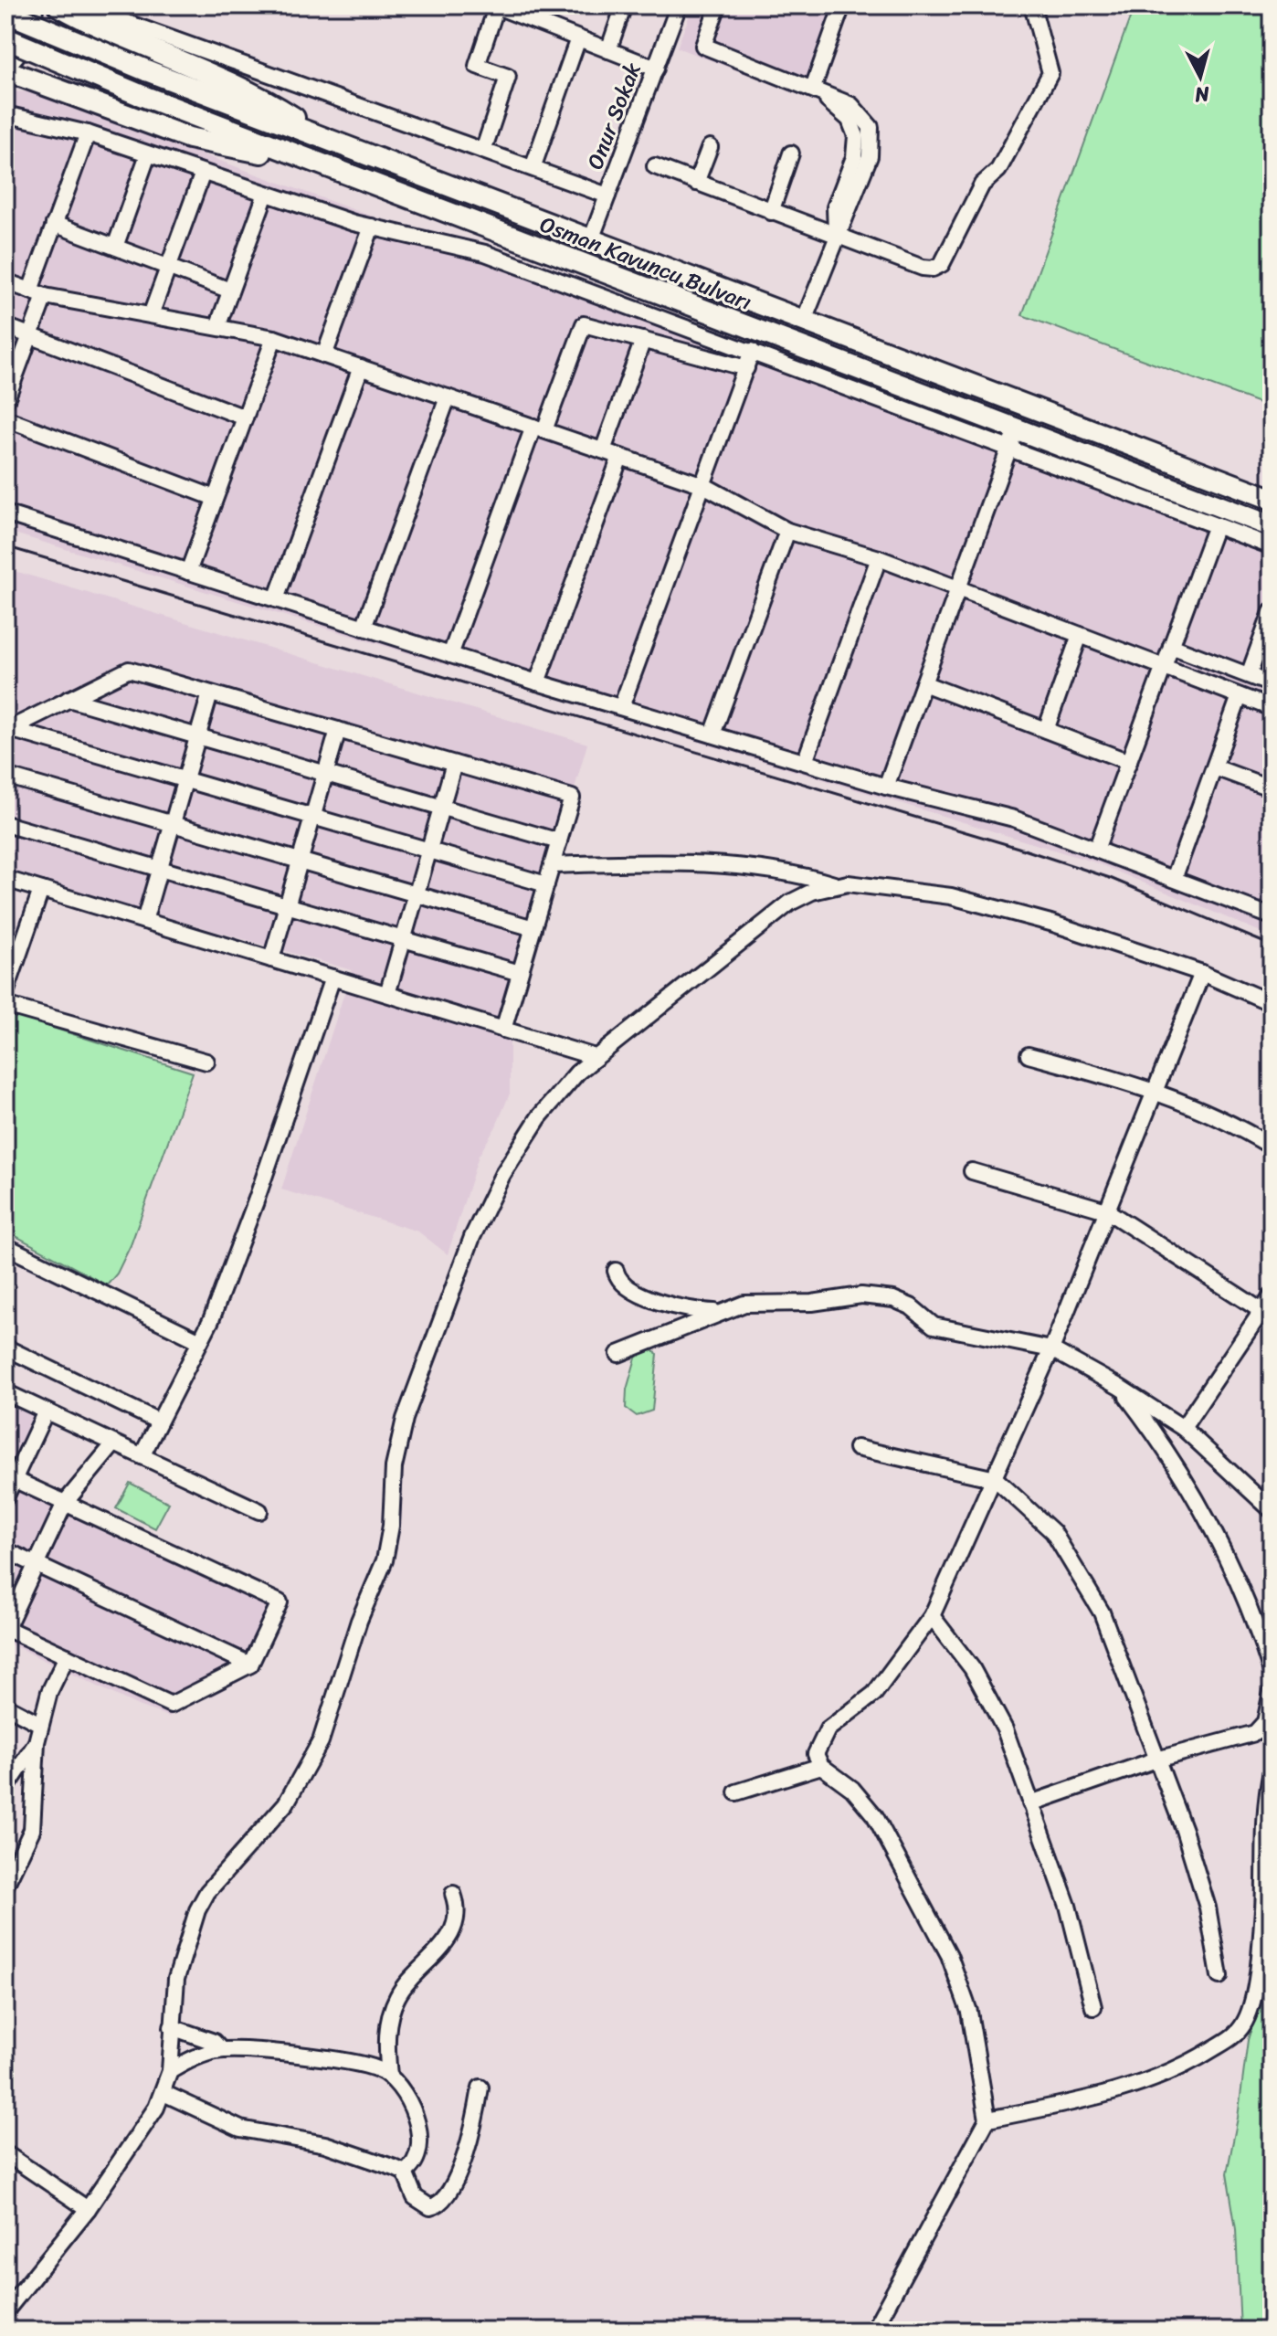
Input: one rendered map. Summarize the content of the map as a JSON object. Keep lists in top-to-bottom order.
{
  "streets": {
    "highway": ["Osman Kavuncu Bulvarı"],
    "street": ["Onur Sokak"]
  },
  "crossings": [
    ["Onur Sokak", "Osman Kavuncu Bulvarı"]
  ],
  "north": "bottom"
}
